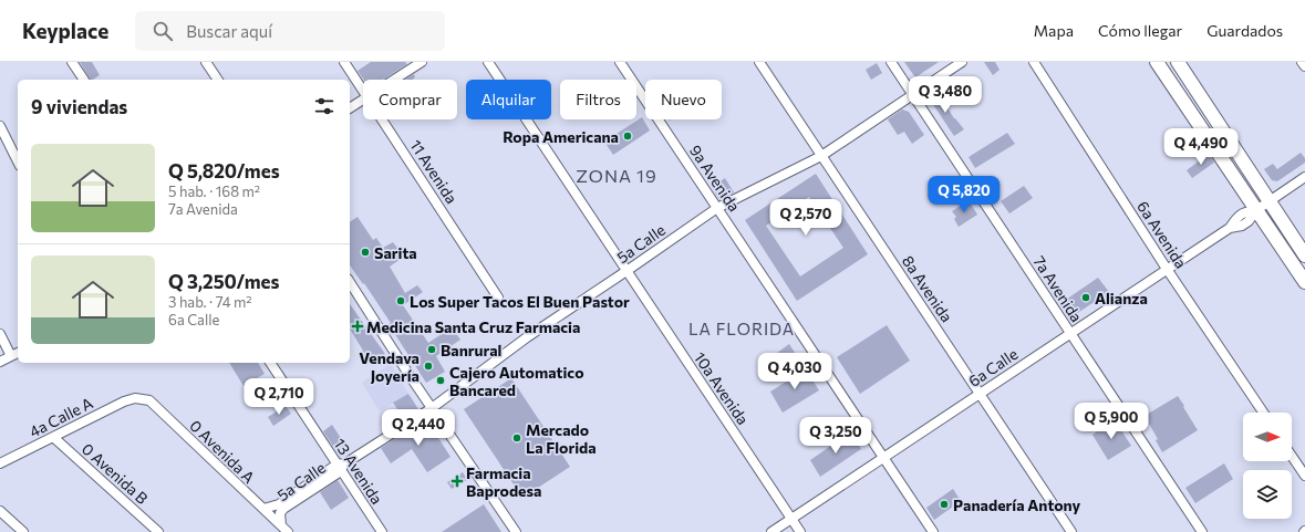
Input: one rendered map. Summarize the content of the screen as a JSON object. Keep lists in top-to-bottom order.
{
  "streets": {
    "street": [
      "11 Avenida",
      "9a Avenida",
      "6a Avenida",
      "5a Calle",
      "8a Avenida",
      "7a Avenida",
      "6a Calle",
      "10a Avenida",
      "4a Calle A",
      "0 Avenida A",
      "13 Avenida",
      "0 Avenida B"
    ]
  },
  "crossings": [
    ["9a Avenida", "5a Calle"],
    ["9a Avenida", "6a Calle"],
    ["6a Avenida", "6a Calle"],
    ["5a Calle", "8a Avenida"],
    ["5a Calle", "7a Avenida"],
    ["5a Calle", "10a Avenida"],
    ["5a Calle", "0 Avenida A"],
    ["5a Calle", "13 Avenida"],
    ["8a Avenida", "6a Calle"],
    ["7a Avenida", "6a Calle"],
    ["6a Calle", "10a Avenida"],
    ["4a Calle A", "0 Avenida A"],
    ["4a Calle A", "0 Avenida B"]
  ],
  "districts": ["ZONA 19", "LA FLORIDA"],
  "places": {
    "other": [
      "Ropa Americana",
      "Sarita",
      "Alianza",
      "Los Super Tacos El Buen Pastor",
      "Banrural",
      "Vendava Joyería",
      "Cajero Automatico Bancared",
      "Mercado La Florida",
      "Panadería Antony"
    ],
    "health": ["Medicina Santa Cruz Farmacia", "Farmacia Baprodesa"]
  },
  "north": "right",
  "page": {
    "header": "Keyplace",
    "search": "Buscar aquí",
    "nav": ["Mapa", "Cómo llegar", "Guardados"],
    "price": [
      "Q 3,480",
      "Q 4,490",
      "Q 5,820",
      "Q 2,570",
      "Q 4,030",
      "Q 2,710",
      "Q 5,900",
      "Q 2,440",
      "Q 3,250"
    ],
    "chip": [
      "Comprar",
      "Alquilar",
      "Filtros",
      "Nuevo"
    ],
    "heading": "9 viviendas",
    "list": [
      {
        "name": "Q 5,820/mes",
        "note": "5 hab. · 168 m² · 7a Avenida"
      },
      {
        "name": "Q 3,250/mes",
        "note": "3 hab. · 74 m² · 6a Calle"
      }
    ]
  }
}
